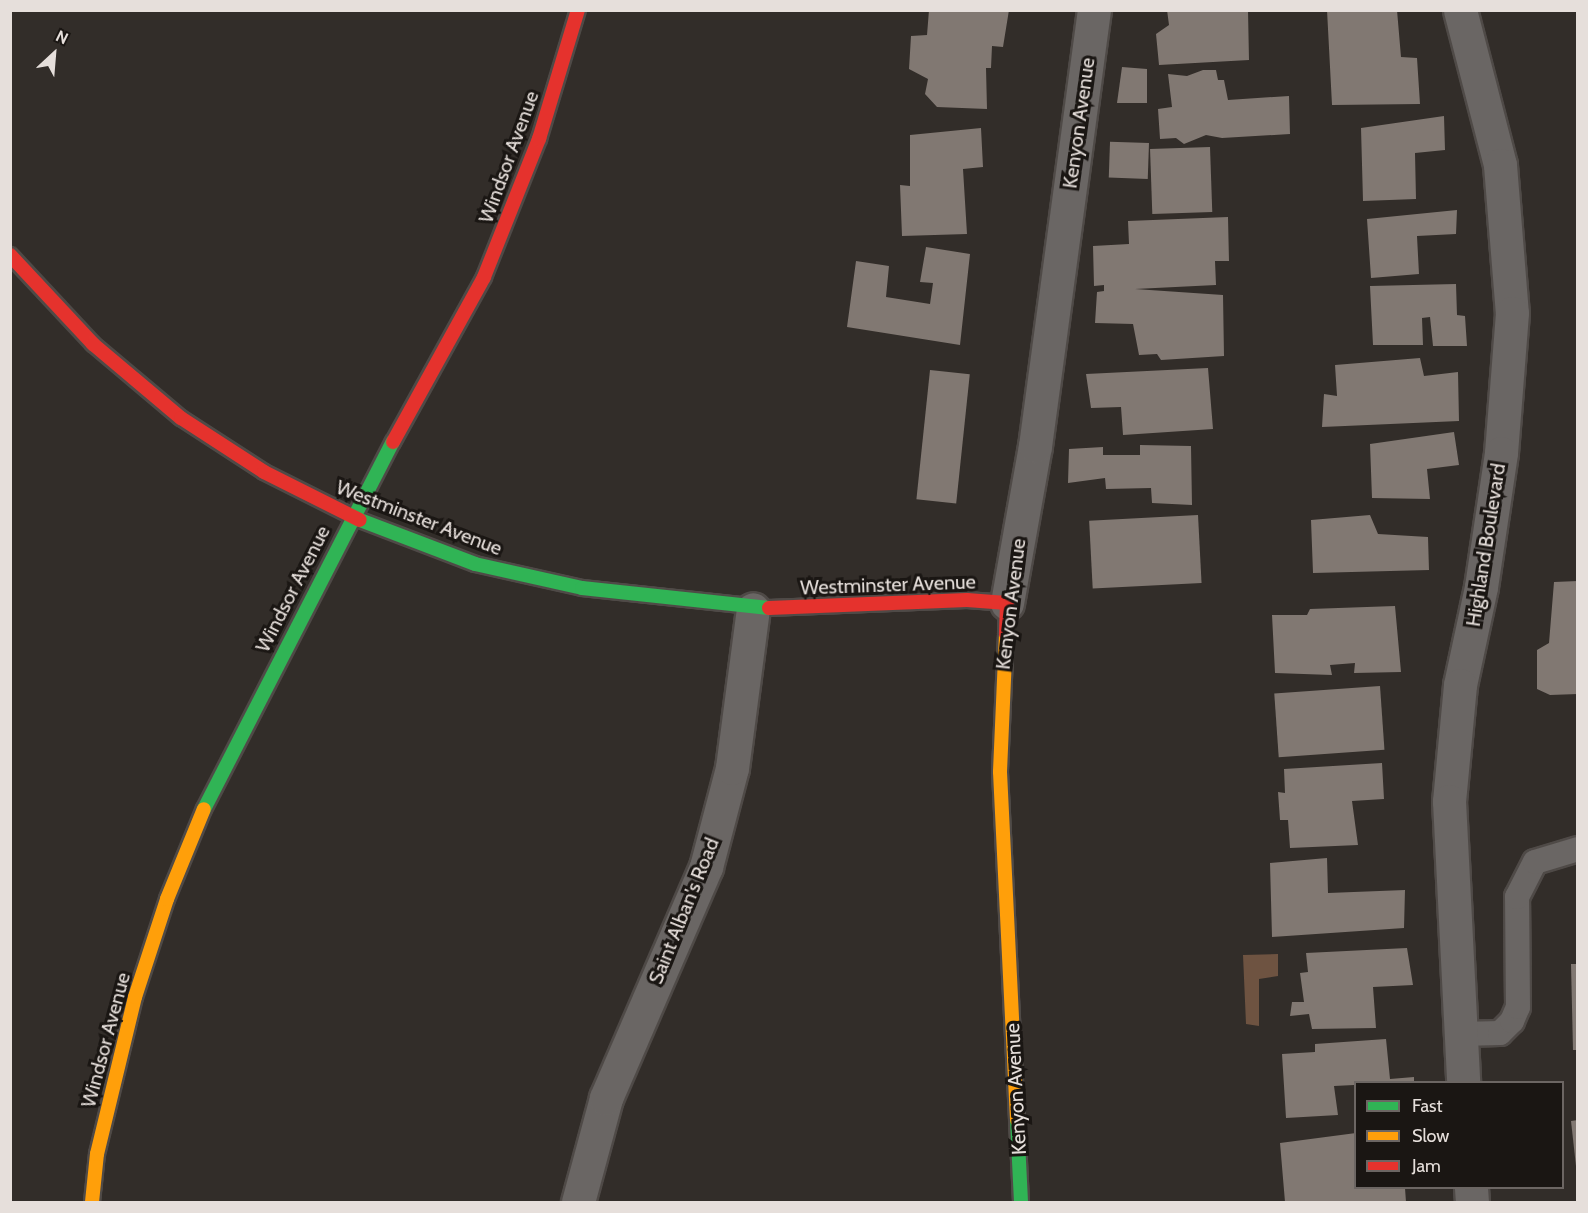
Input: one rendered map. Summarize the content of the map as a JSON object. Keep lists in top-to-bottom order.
{
  "streets": {
    "street": [
      "Kenyon Avenue",
      "Windsor Avenue",
      "Westminster Avenue",
      "Highland Boulevard",
      "Saint Alban's Road"
    ]
  },
  "crossings": [
    ["Kenyon Avenue", "Westminster Avenue"],
    ["Windsor Avenue", "Westminster Avenue"],
    ["Westminster Avenue", "Saint Alban's Road"]
  ],
  "legend": ["Fast", "Slow", "Jam"],
  "north": "top right"
}
